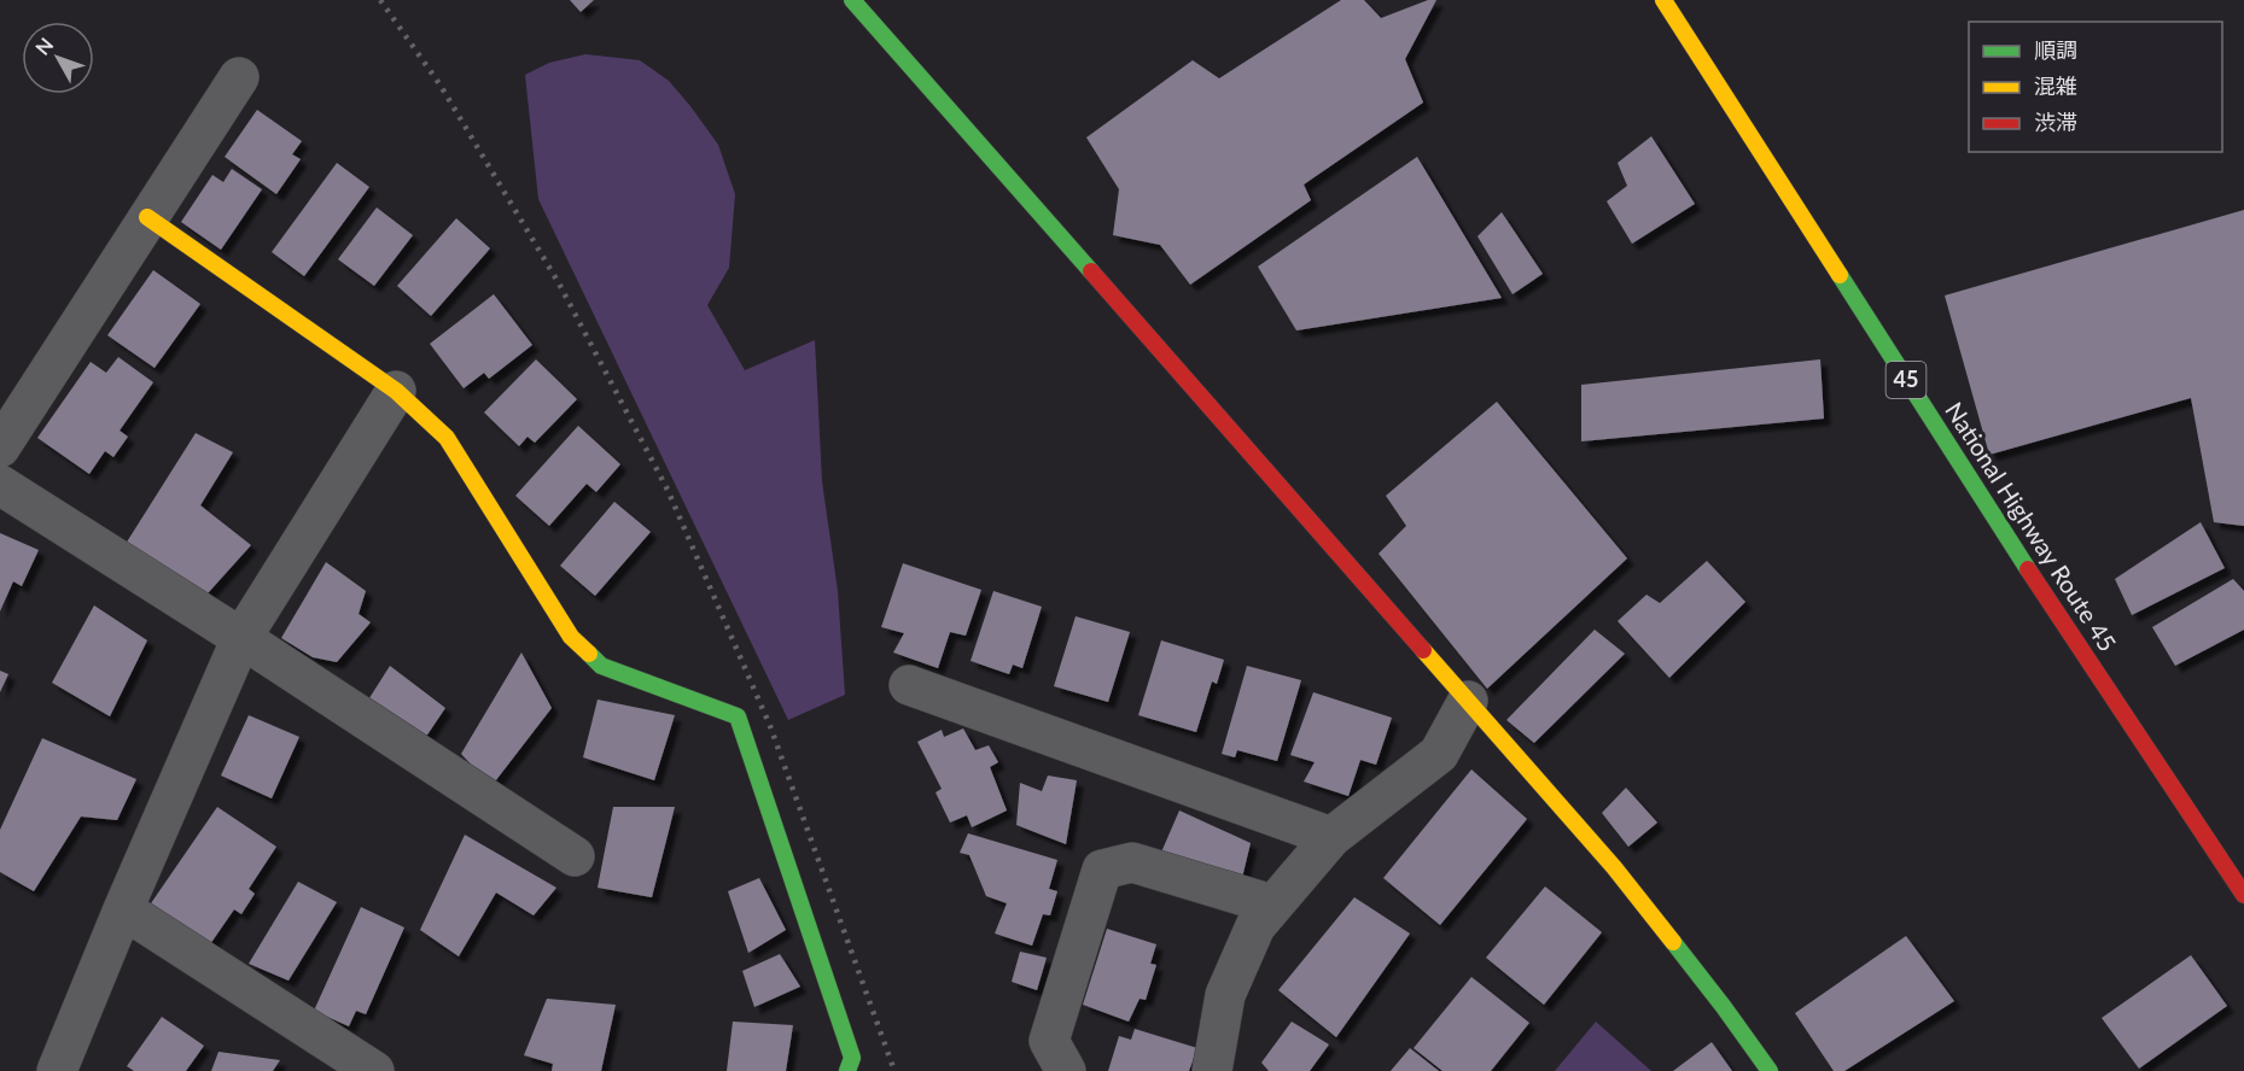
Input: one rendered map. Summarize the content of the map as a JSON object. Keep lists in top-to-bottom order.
{
  "streets": {
    "main road": ["45", "National Highway Route 45"]
  },
  "legend": ["順調", "混雑", "渋滞"],
  "north": "top left"
}
